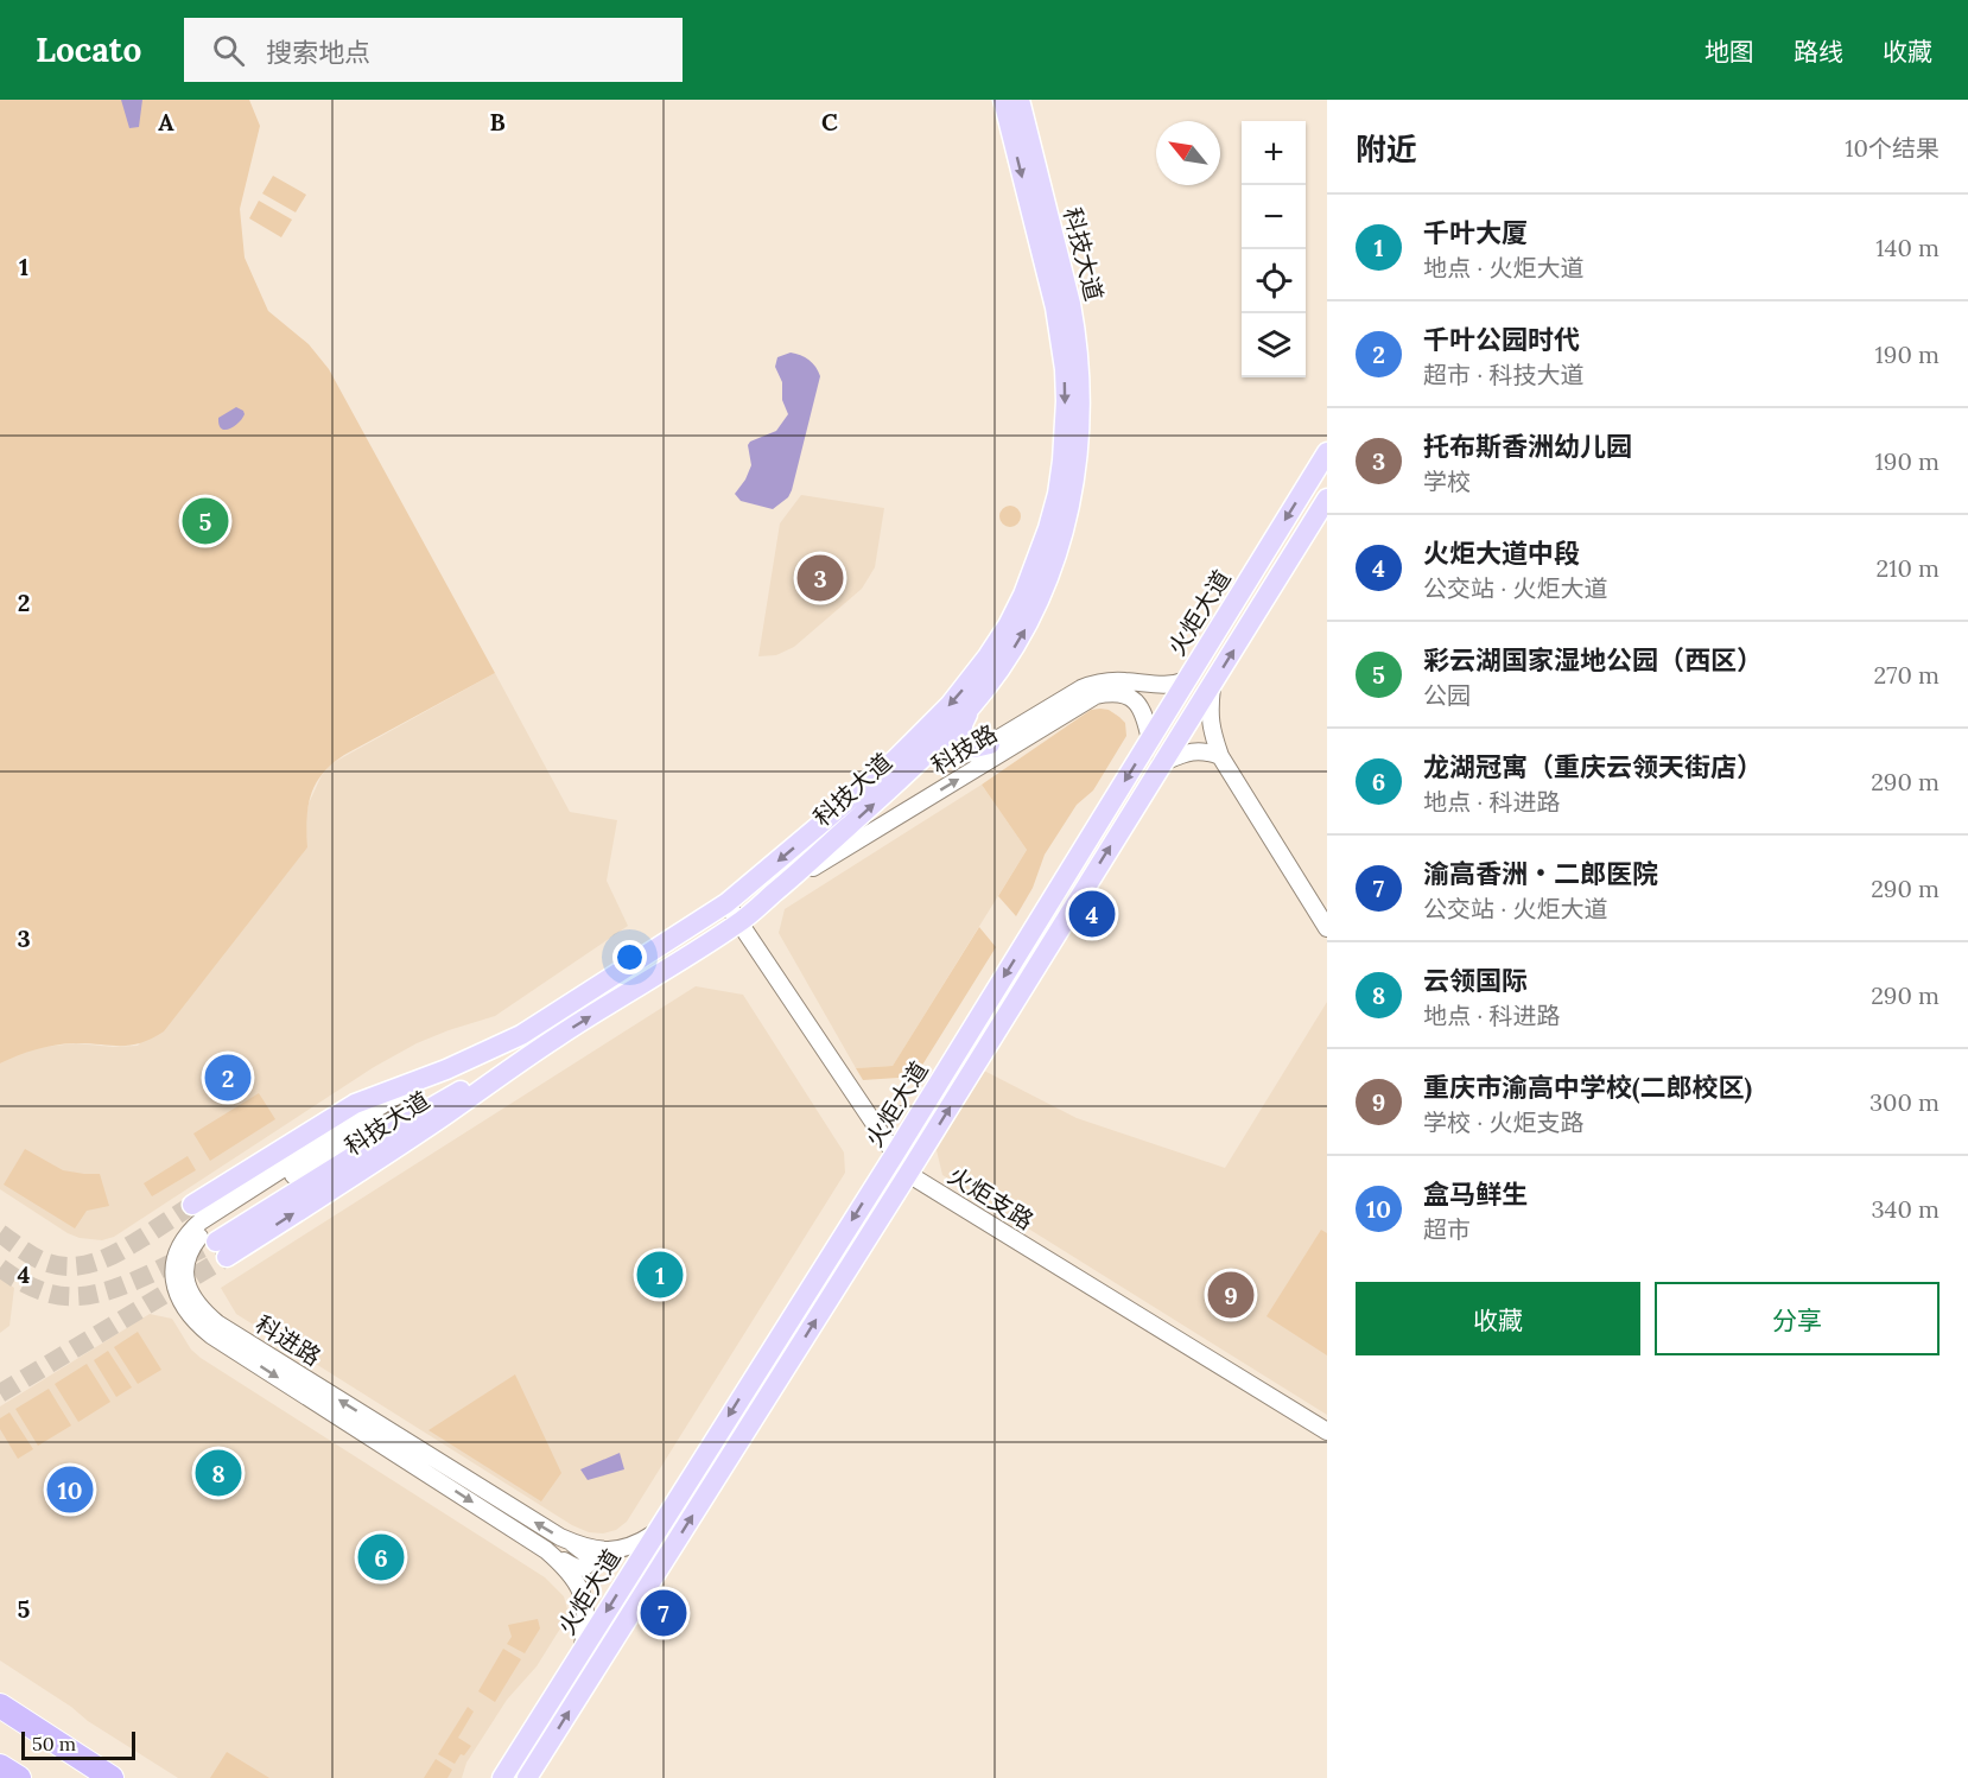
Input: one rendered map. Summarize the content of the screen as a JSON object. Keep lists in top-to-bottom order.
{
  "streets": {
    "main road": ["科技大道", "火炬大道"],
    "street": ["科技路", "火炬支路", "科进路"]
  },
  "crossings": [
    ["科技大道", "科技路"],
    ["科技大道", "火炬支路"],
    ["科技大道", "科进路"],
    ["火炬大道", "科技路"],
    ["火炬大道", "火炬支路"],
    ["火炬大道", "科进路"]
  ],
  "scale_bar": "50 m",
  "north": "top left",
  "page": {
    "header": "Locato",
    "search": "搜索地点",
    "nav": ["地图", "路线", "收藏"],
    "heading": ["附近", "10个结果"],
    "map_buttons": ["+", "−"],
    "list": [
      {
        "mark": "1",
        "name": "千叶大厦",
        "note": "地点 · 火炬大道",
        "value": "140 m"
      },
      {
        "mark": "2",
        "name": "千叶公园时代",
        "note": "超市 · 科技大道",
        "value": "190 m"
      },
      {
        "mark": "3",
        "name": "托布斯香洲幼儿园",
        "note": "学校",
        "value": "190 m"
      },
      {
        "mark": "4",
        "name": "火炬大道中段",
        "note": "公交站 · 火炬大道",
        "value": "210 m"
      },
      {
        "mark": "5",
        "name": "彩云湖国家湿地公园（西区）",
        "note": "公园",
        "value": "270 m"
      },
      {
        "mark": "6",
        "name": "龙湖冠寓（重庆云领天街店）",
        "note": "地点 · 科进路",
        "value": "290 m"
      },
      {
        "mark": "7",
        "name": "渝高香洲‧二郎医院",
        "note": "公交站 · 火炬大道",
        "value": "290 m"
      },
      {
        "mark": "8",
        "name": "云领国际",
        "note": "地点 · 科进路",
        "value": "290 m"
      },
      {
        "mark": "9",
        "name": "重庆市渝高中学校(二郎校区)",
        "note": "学校 · 火炬支路",
        "value": "300 m"
      },
      {
        "mark": "10",
        "name": "盒马鲜生",
        "note": "超市",
        "value": "340 m"
      }
    ],
    "pins": [
      "5",
      "3",
      "4",
      "2",
      "1",
      "9",
      "8",
      "10",
      "6",
      "7"
    ],
    "buttons": ["收藏", "分享"],
    "scale": "50 m"
  },
  "grid": {
    "columns": ["A", "B", "C"],
    "rows": [
      "1",
      "2",
      "3",
      "4",
      "5"
    ]
  }
}
